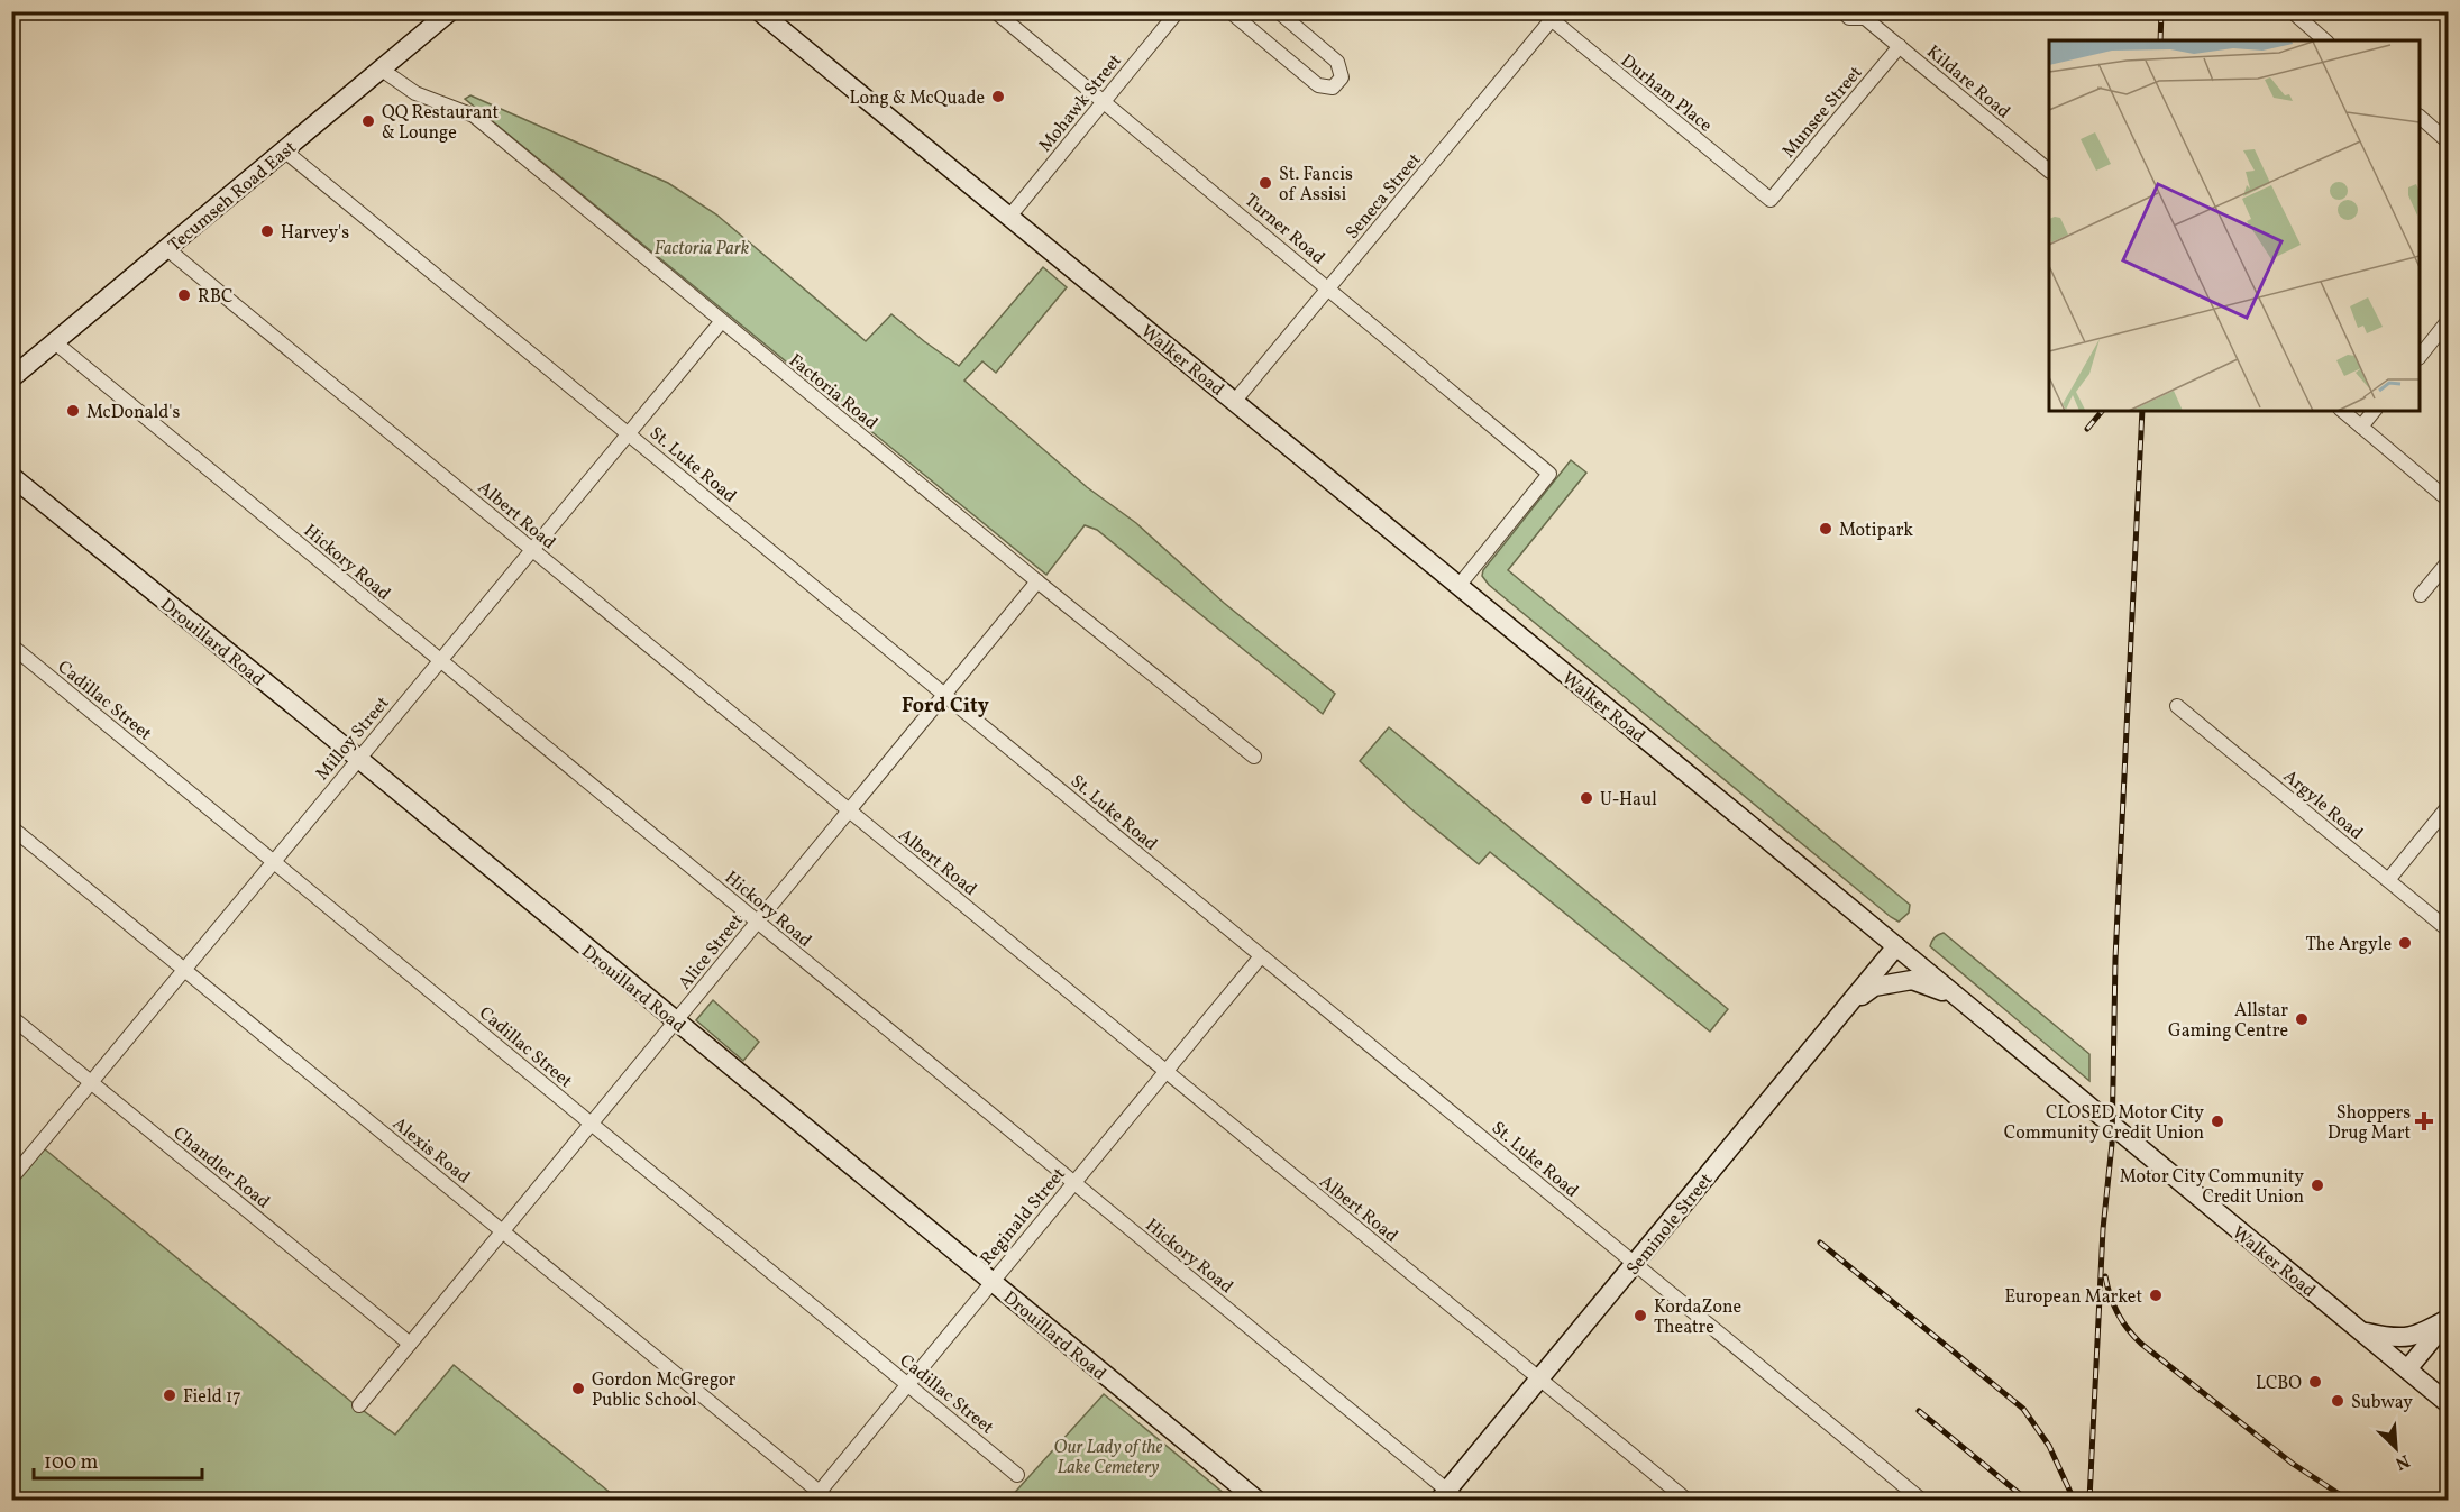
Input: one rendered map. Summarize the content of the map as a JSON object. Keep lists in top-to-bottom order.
{
  "streets": {
    "main road": [
      "Tecumseh Road East",
      "Walker Road",
      "Drouillard Road",
      "Seminole Street"
    ],
    "street": [
      "Kildare Road",
      "Durham Place",
      "Mohawk Street",
      "Munsee Street",
      "Seneca Street",
      "Turner Road",
      "Factoria Road",
      "St. Luke Road",
      "Albert Road",
      "Hickory Road",
      "Cadillac Street",
      "Milloy Street",
      "Argyle Road",
      "Alice Street",
      "Alexis Road",
      "Chandler Road",
      "Reginald Street"
    ]
  },
  "crossings": [
    ["Kildare Road", "Munsee Street"],
    ["Durham Place", "Munsee Street"],
    ["Durham Place", "Seneca Street"],
    ["Mohawk Street", "Turner Road"],
    ["Mohawk Street", "Walker Road"],
    ["Tecumseh Road East", "Factoria Road"],
    ["Tecumseh Road East", "St. Luke Road"],
    ["Tecumseh Road East", "Albert Road"],
    ["Tecumseh Road East", "Hickory Road"],
    ["Seneca Street", "Turner Road"],
    ["Seneca Street", "Walker Road"],
    ["Turner Road", "Walker Road"],
    ["Walker Road", "Seminole Street"],
    ["Factoria Road", "Milloy Street"],
    ["Factoria Road", "Alice Street"],
    ["St. Luke Road", "Milloy Street"],
    ["St. Luke Road", "Alice Street"],
    ["St. Luke Road", "Reginald Street"],
    ["St. Luke Road", "Seminole Street"],
    ["Albert Road", "Milloy Street"],
    ["Albert Road", "Alice Street"],
    ["Albert Road", "Reginald Street"],
    ["Albert Road", "Seminole Street"],
    ["Hickory Road", "Milloy Street"],
    ["Hickory Road", "Alice Street"],
    ["Hickory Road", "Reginald Street"],
    ["Hickory Road", "Seminole Street"],
    ["Drouillard Road", "Milloy Street"],
    ["Drouillard Road", "Alice Street"],
    ["Drouillard Road", "Reginald Street"],
    ["Cadillac Street", "Milloy Street"],
    ["Cadillac Street", "Alice Street"],
    ["Cadillac Street", "Reginald Street"],
    ["Milloy Street", "Alexis Road"],
    ["Milloy Street", "Chandler Road"],
    ["Alice Street", "Alexis Road"],
    ["Alice Street", "Chandler Road"],
    ["Alexis Road", "Reginald Street"]
  ],
  "districts": ["Ford City"],
  "parks": ["Factoria Park", "Our Lady of the Lake Cemetery"],
  "places": {
    "other": [
      "Long & McQuade",
      "QQ Restaurant & Lounge",
      "St. Fancis of Assisi",
      "Harvey's",
      "RBC",
      "McDonald's",
      "Motipark",
      "U-Haul",
      "The Argyle",
      "Allstar Gaming Centre",
      "CLOSED Motor City Community Credit Union",
      "Motor City Community Credit Union",
      "European Market",
      "KordaZone Theatre",
      "LCBO",
      "Gordon McGregor Public School",
      "Field 17",
      "Subway"
    ],
    "health": ["Shoppers Drug Mart"]
  },
  "scale_bar": "100 m",
  "north": "bottom right"
}
